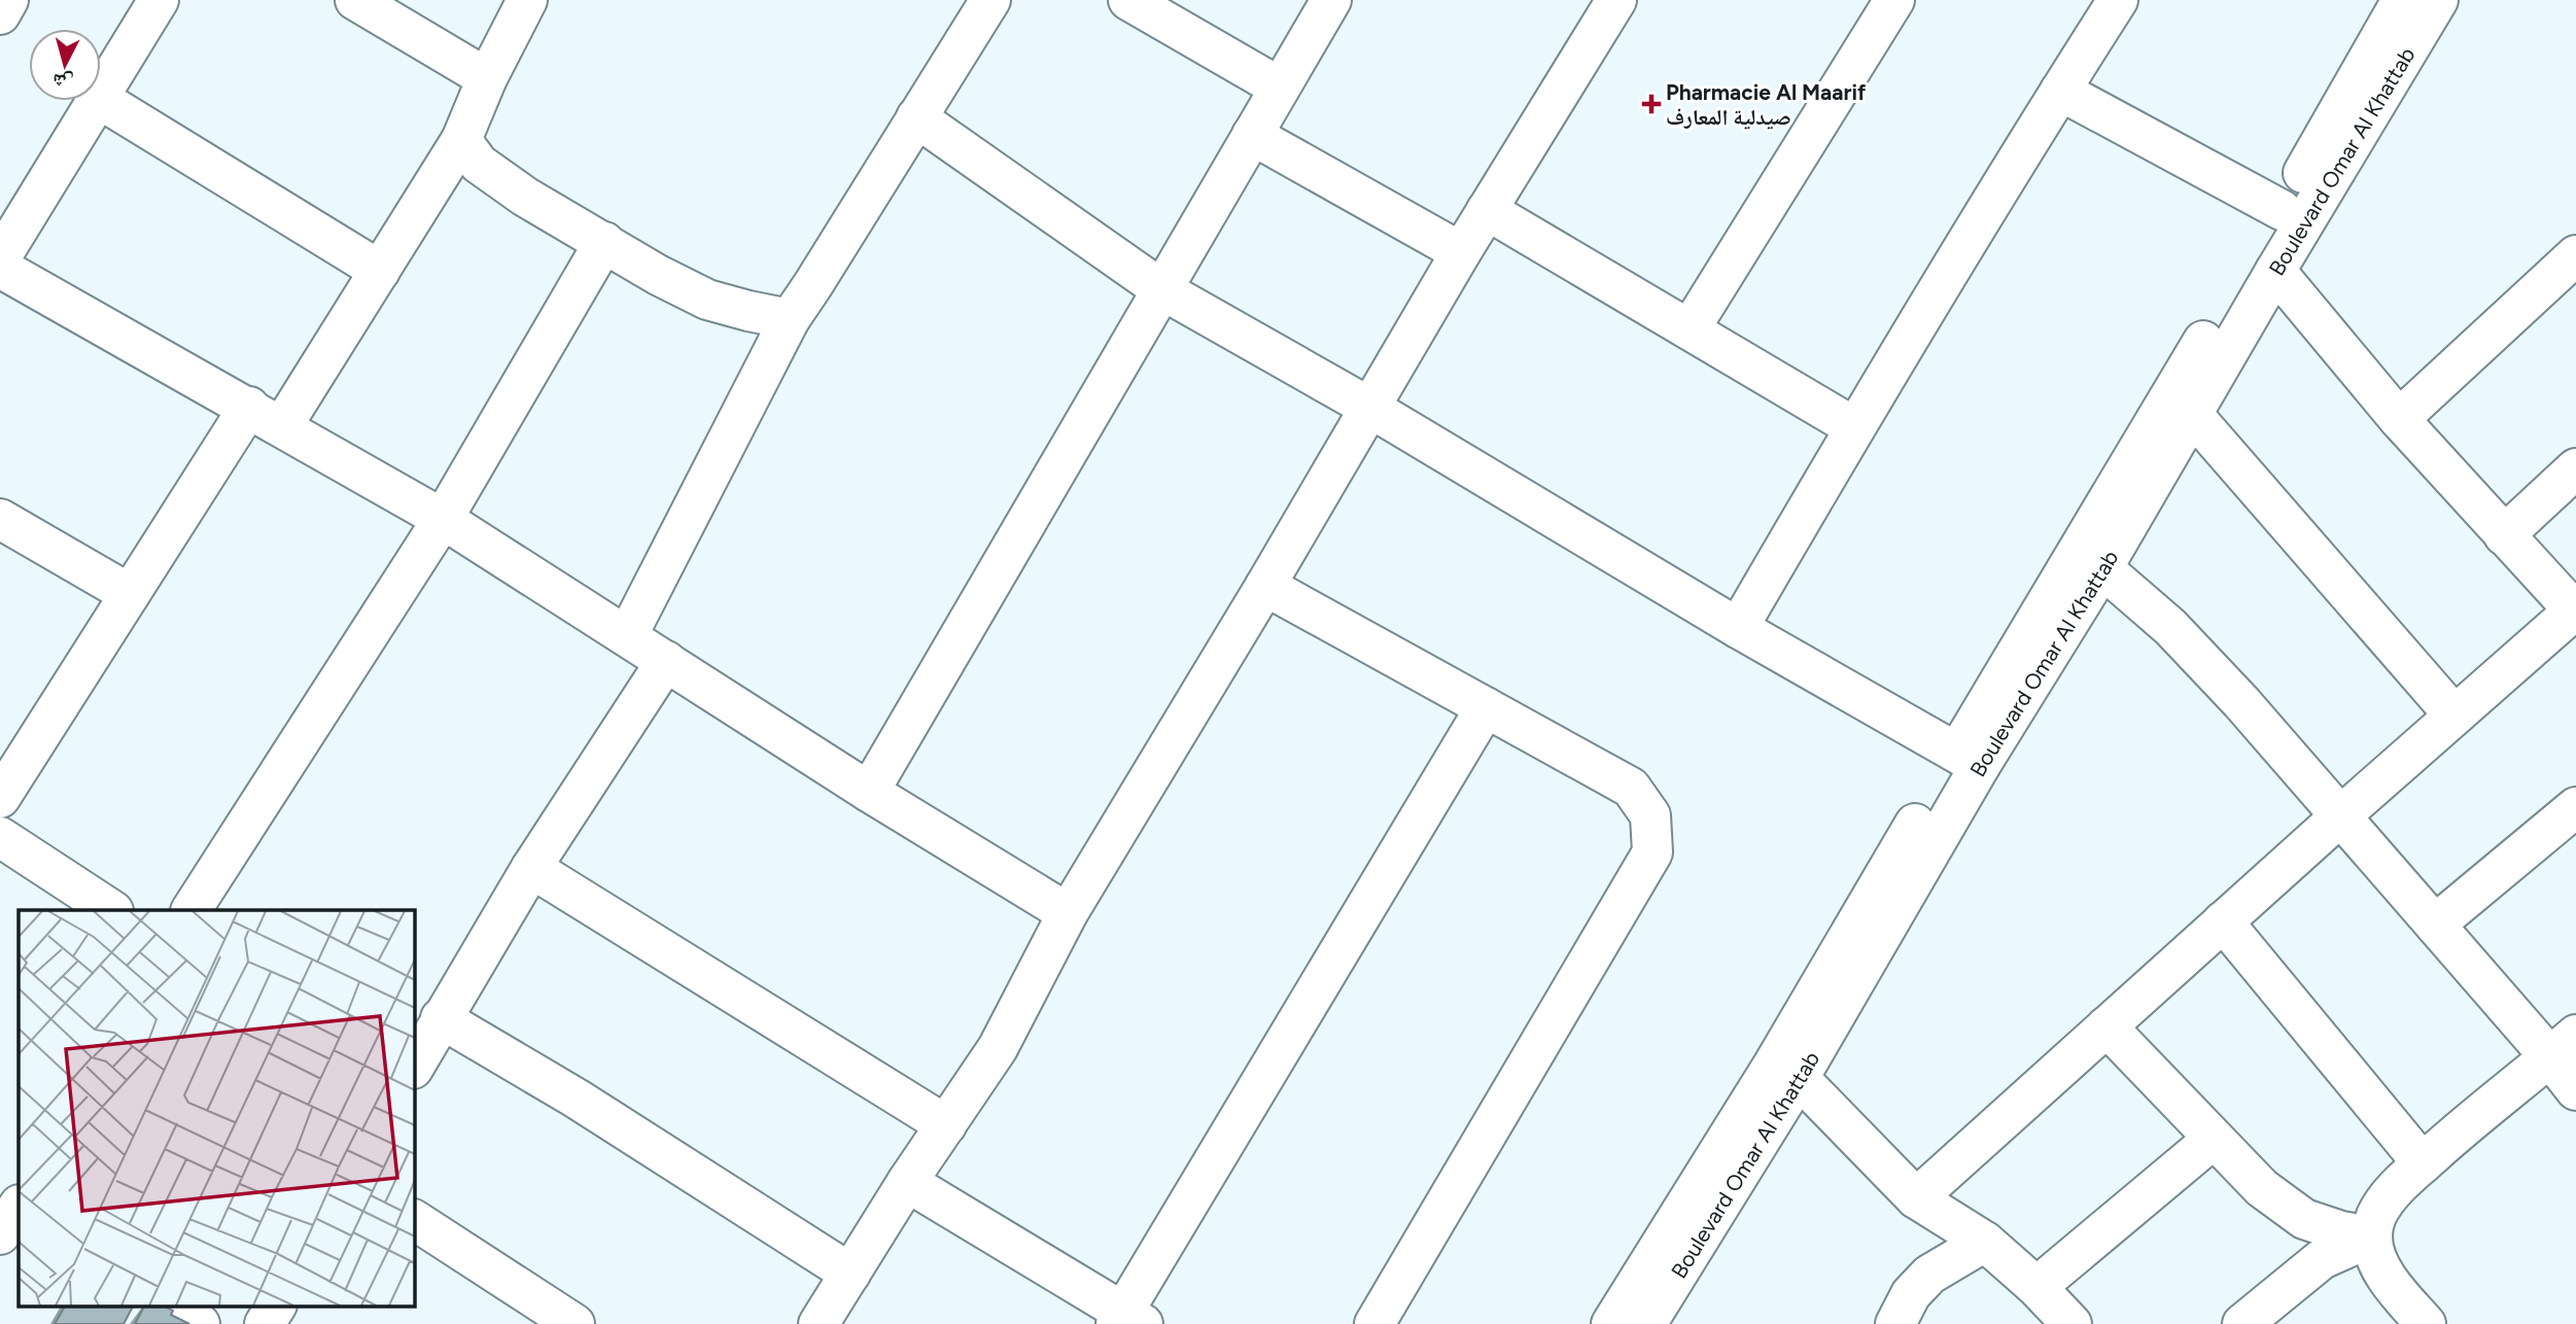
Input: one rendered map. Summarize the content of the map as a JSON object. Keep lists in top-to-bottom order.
{
  "streets": {
    "street": ["Boulevard Omar Al Khattab"]
  },
  "places": {
    "health": ["Pharmacie Al Maarif صيدلية المعارف"]
  },
  "north": "bottom"
}
